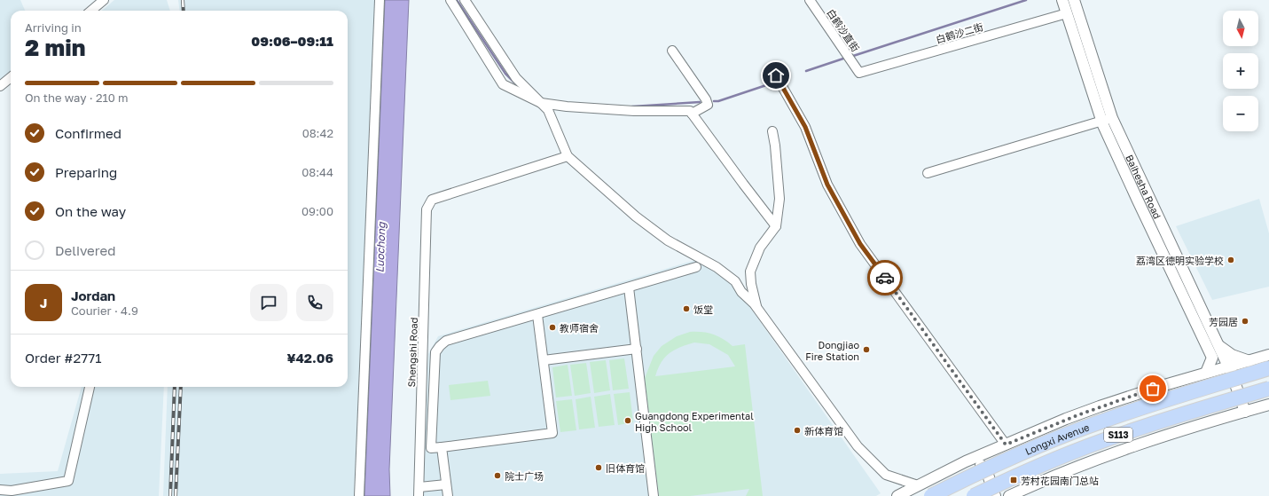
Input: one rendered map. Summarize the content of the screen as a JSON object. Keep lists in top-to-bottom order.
{
  "streets": {
    "main road": ["S113", "Longxi Avenue"],
    "street": [
      "白鹤沙直街",
      "白鹤沙二街",
      "Baihesha Road",
      "Shengshi Road"
    ]
  },
  "crossings": [
    ["白鹤沙直街", "白鹤沙二街"],
    ["白鹤沙二街", "Baihesha Road"]
  ],
  "water": ["Luochong"],
  "places": {
    "other": [
      "荔湾区德明实验学校",
      "饭堂",
      "芳园居",
      "教师宿舍",
      "Dongjiao Fire Station",
      "Guangdong Experimental High School",
      "新体育馆",
      "旧体育馆",
      "院士广场"
    ],
    "transit": ["芳村花园南门总站"]
  },
  "north": "bottom",
  "page": {
    "map_buttons": ["+", "−"],
    "heading": ["2 min", "Arriving in", "09:06–09:11"],
    "panel": [
      "Jordan",
      "Courier · 4.9",
      "Order #2771",
      "¥42.06"
    ],
    "bar": "On the way · 210 m",
    "list": [
      ["Confirmed", "08:42"],
      ["Preparing", "08:44"],
      ["On the way", "09:00"],
      "Delivered"
    ],
    "round": "J"
  }
}
